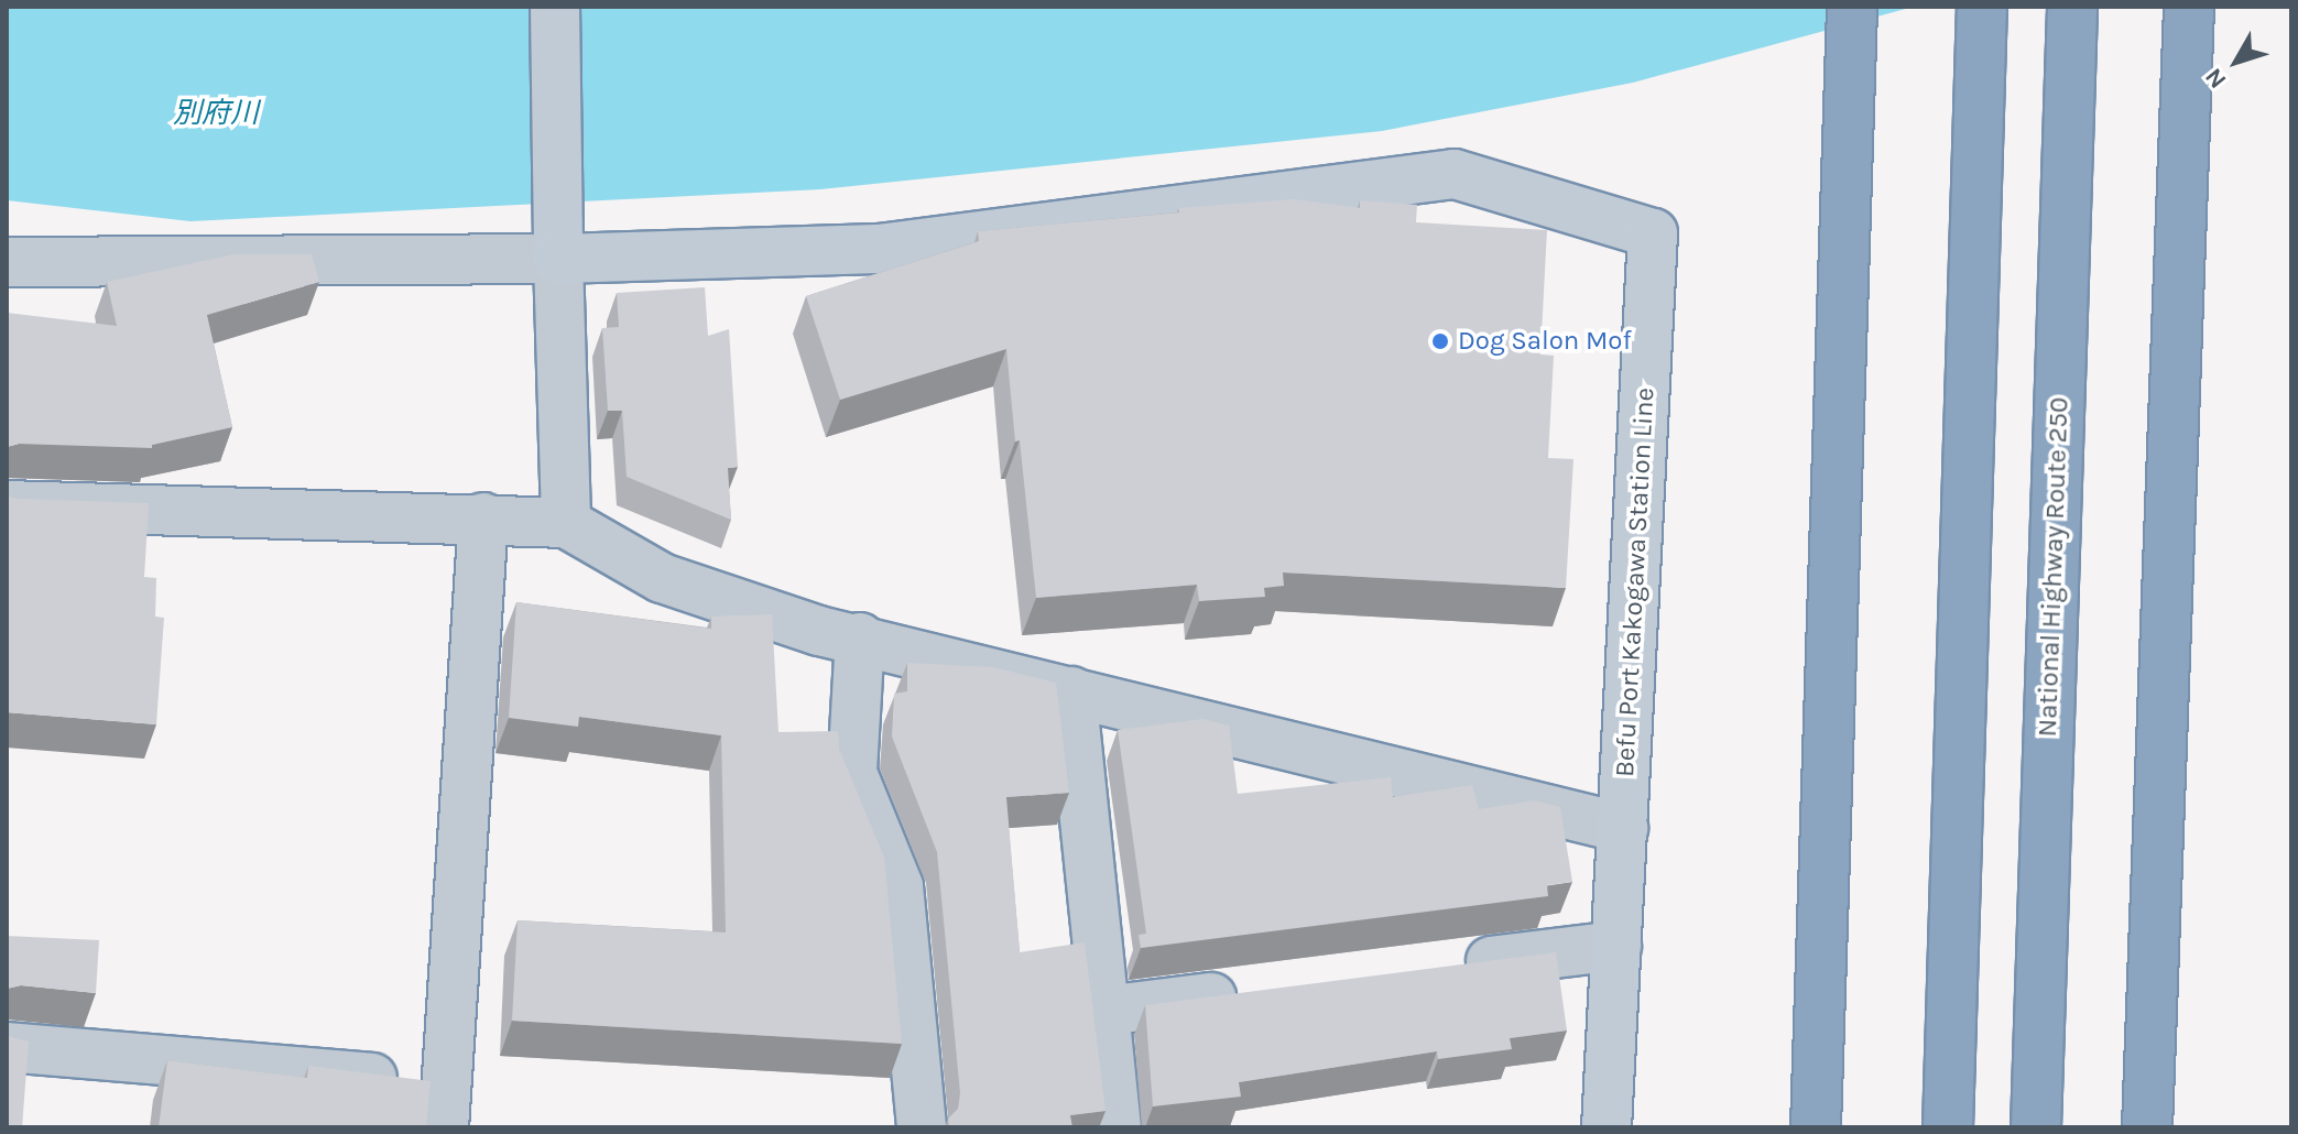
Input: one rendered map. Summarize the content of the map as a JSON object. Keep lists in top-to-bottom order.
{
  "streets": {
    "highway": ["National Highway Route 250"],
    "main road": ["Befu Port Kakogawa Station Line"]
  },
  "water": ["別府川"],
  "places": ["Dog Salon Mof"],
  "north": "bottom left"
}
